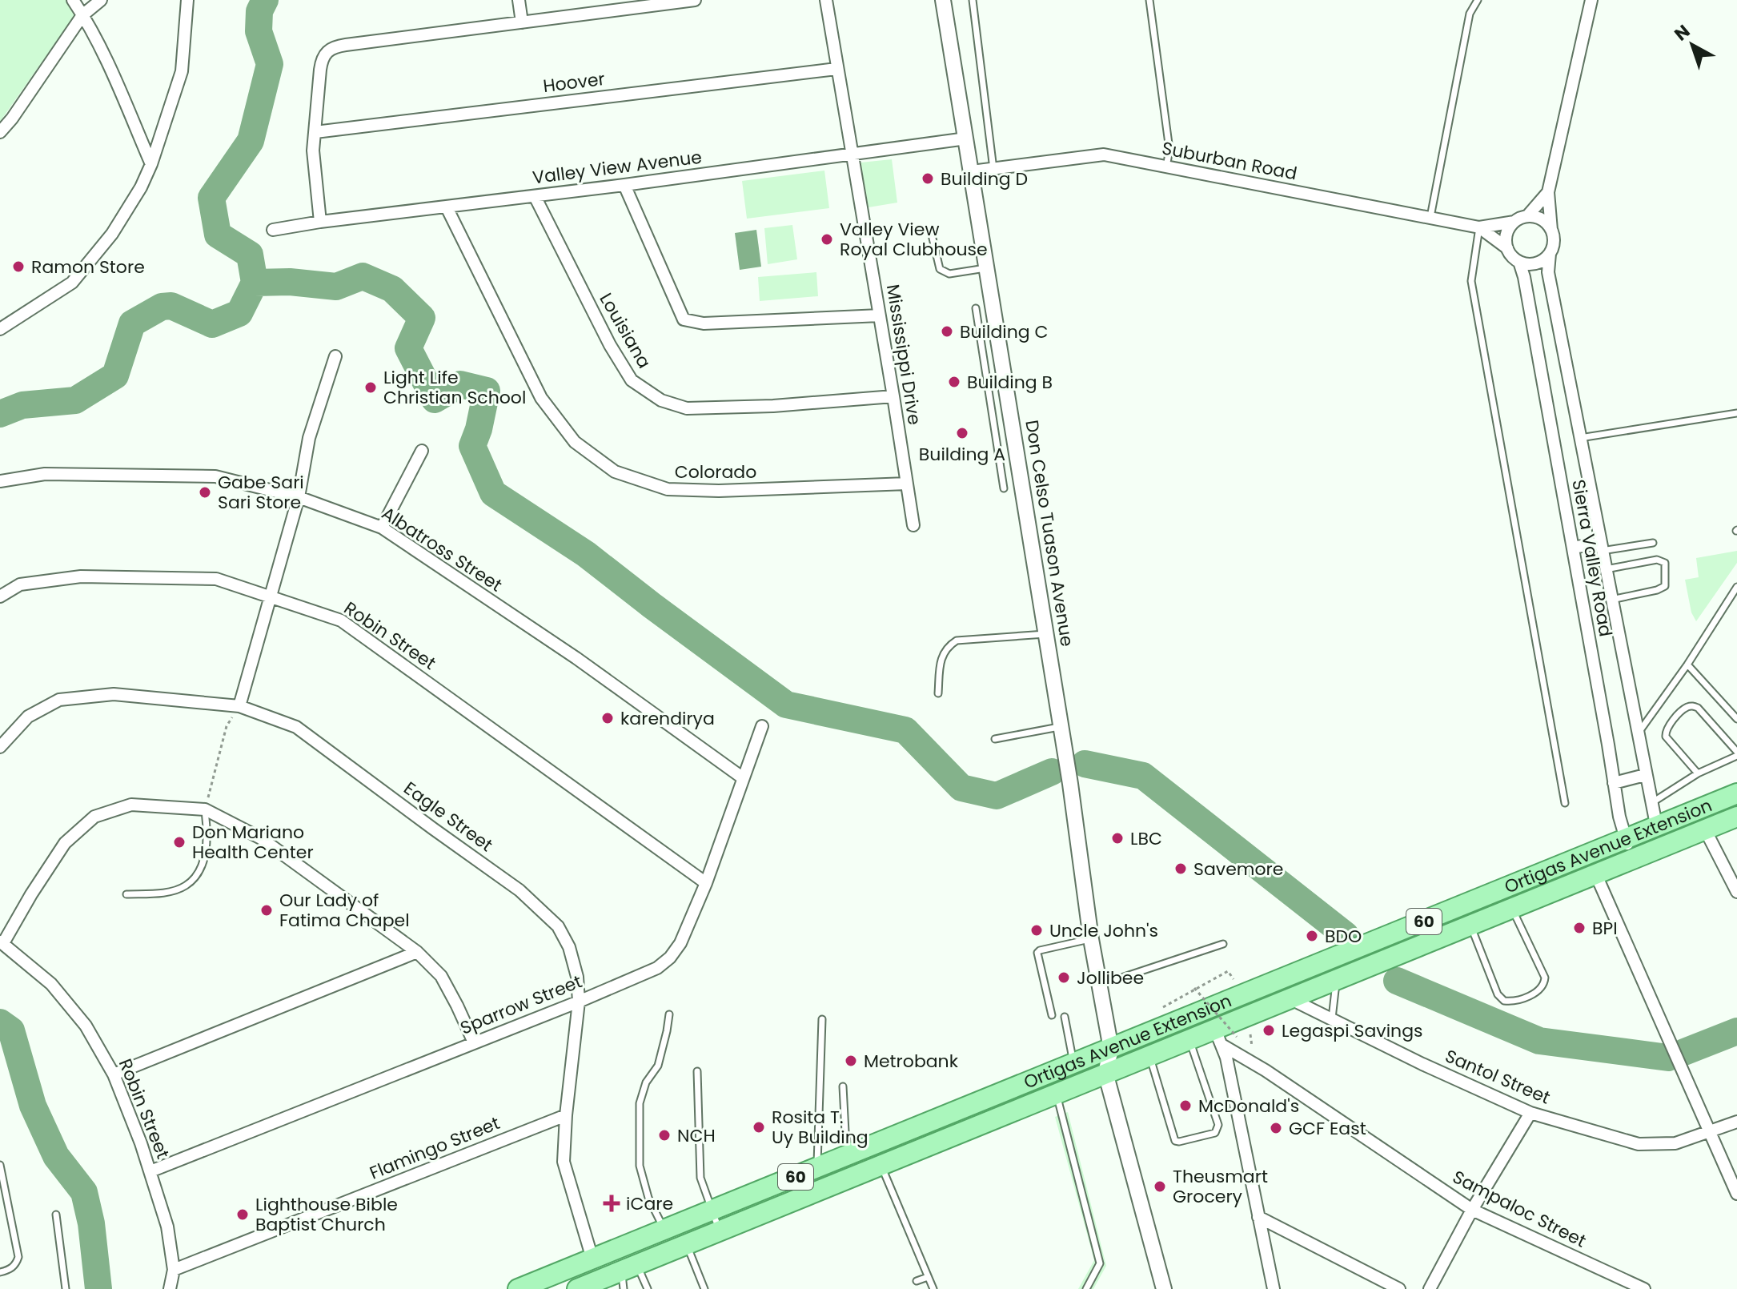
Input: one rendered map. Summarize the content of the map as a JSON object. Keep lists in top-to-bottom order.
{
  "streets": {
    "main road": ["Ortigas Avenue Extension", "60"],
    "street": [
      "Hoover",
      "Suburban Road",
      "Valley View Avenue",
      "Louisiana",
      "Mississippi Drive",
      "Colorado",
      "Don Celso Tuason Avenue",
      "Albatross Street",
      "Sierra Valley Road",
      "Robin Street",
      "Eagle Street",
      "Sparrow Street",
      "Santol Street",
      "Flamingo Street",
      "Sampaloc Street"
    ]
  },
  "crossings": [
    ["Hoover", "Mississippi Drive"],
    ["Suburban Road", "Don Celso Tuason Avenue"],
    ["Suburban Road", "Sierra Valley Road"],
    ["Valley View Avenue", "Louisiana"],
    ["Valley View Avenue", "Mississippi Drive"],
    ["Valley View Avenue", "Colorado"],
    ["Valley View Avenue", "Don Celso Tuason Avenue"],
    ["Louisiana", "Mississippi Drive"],
    ["Mississippi Drive", "Colorado"],
    ["Don Celso Tuason Avenue", "Ortigas Avenue Extension"],
    ["Albatross Street", "Sparrow Street"],
    ["Sierra Valley Road", "Ortigas Avenue Extension"],
    ["Robin Street", "Sparrow Street"],
    ["Robin Street", "Flamingo Street"],
    ["Eagle Street", "Ortigas Avenue Extension"],
    ["Eagle Street", "Sparrow Street"],
    ["Eagle Street", "Flamingo Street"],
    ["Ortigas Avenue Extension", "Santol Street"],
    ["Ortigas Avenue Extension", "Sampaloc Street"]
  ],
  "places": {
    "other": [
      "Building D",
      "Valley View Royal Clubhouse",
      "Ramon Store",
      "Building C",
      "Building B",
      "Light Life Christian School",
      "Building A",
      "Gabe Sari Sari Store",
      "karendirya",
      "LBC",
      "Don Mariano Health Center",
      "Savemore",
      "Our Lady of Fatima Chapel",
      "BPI",
      "Uncle John's",
      "BDO",
      "Jollibee",
      "Legaspi Savings",
      "Metrobank",
      "McDonald's",
      "Rosita T. Uy Building",
      "GCF East",
      "NCH",
      "Theusmart Grocery",
      "Lighthouse Bible Baptist Church"
    ],
    "health": ["iCare"]
  },
  "north": "top left"
}
